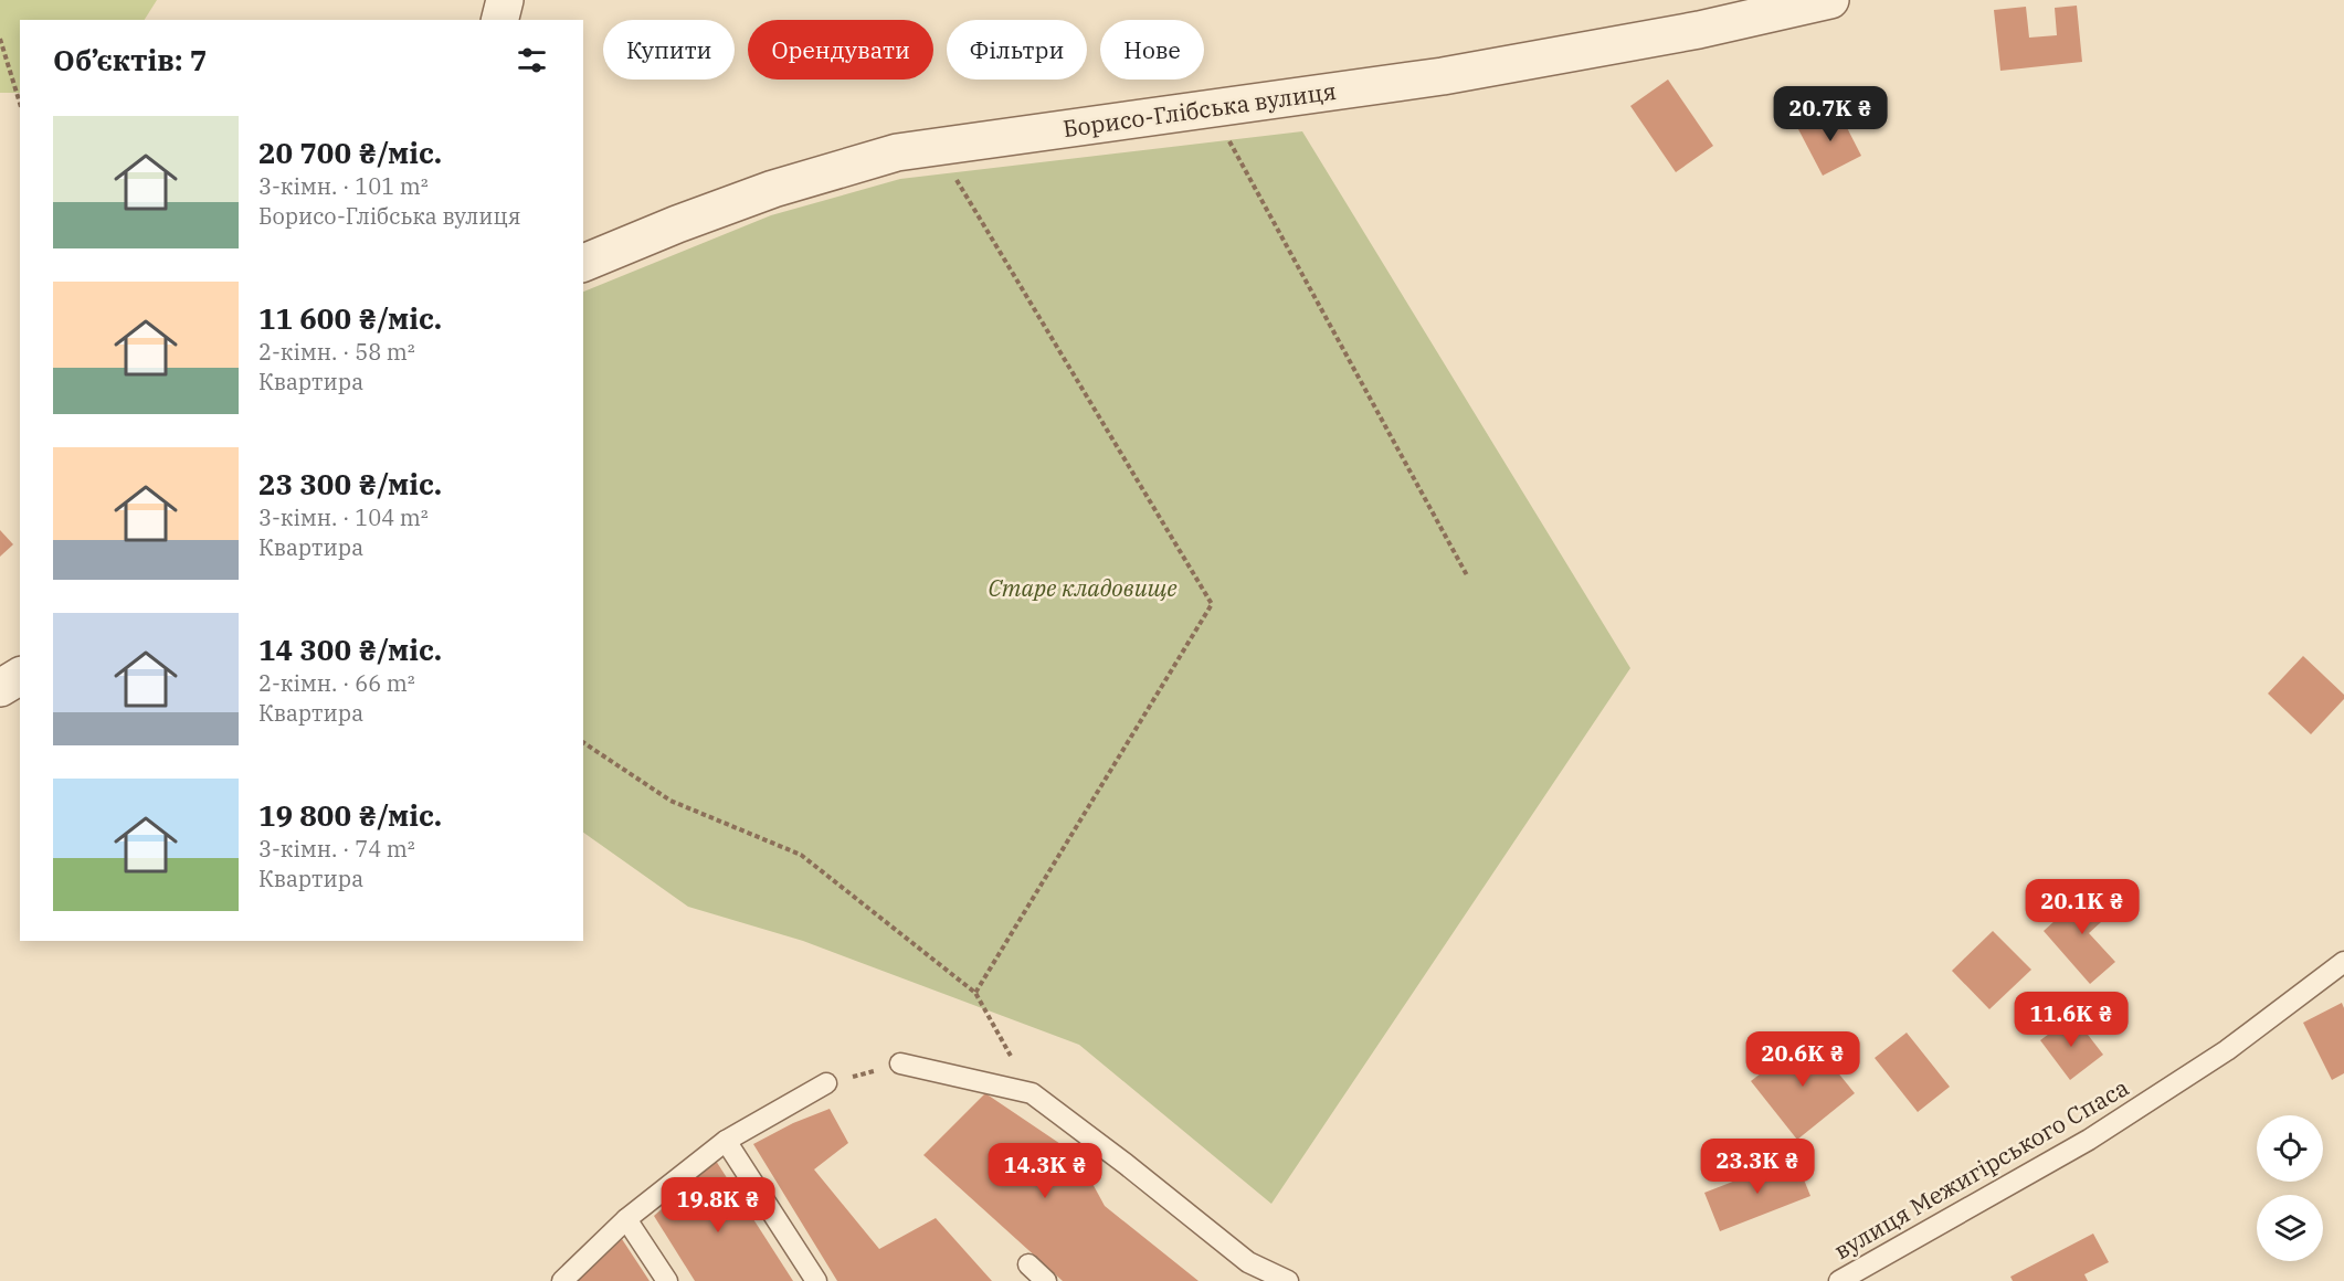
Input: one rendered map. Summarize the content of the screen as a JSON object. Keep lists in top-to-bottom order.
{
  "streets": {
    "street": ["Борисо-Глібська вулиця"],
    "lane": ["вулиця Межигірського Спаса"]
  },
  "parks": ["Старе кладовище"],
  "page": {
    "chip": [
      "Купити",
      "Орендувати",
      "Фільтри",
      "Нове"
    ],
    "heading": "Об’єктів: 7",
    "price": [
      "20.7K ₴",
      "20.1K ₴",
      "11.6K ₴",
      "20.6K ₴",
      "23.3K ₴",
      "14.3K ₴",
      "19.8K ₴"
    ],
    "list": [
      {
        "name": "20 700 ₴/міс.",
        "note": "3-кімн. · 101 m² · Борисо-Глібська вулиця"
      },
      {
        "name": "11 600 ₴/міс.",
        "note": "2-кімн. · 58 m² · Квартира"
      },
      {
        "name": "23 300 ₴/міс.",
        "note": "3-кімн. · 104 m² · Квартира"
      },
      {
        "name": "14 300 ₴/міс.",
        "note": "2-кімн. · 66 m² · Квартира"
      },
      {
        "name": "19 800 ₴/міс.",
        "note": "3-кімн. · 74 m² · Квартира"
      }
    ]
  }
}
